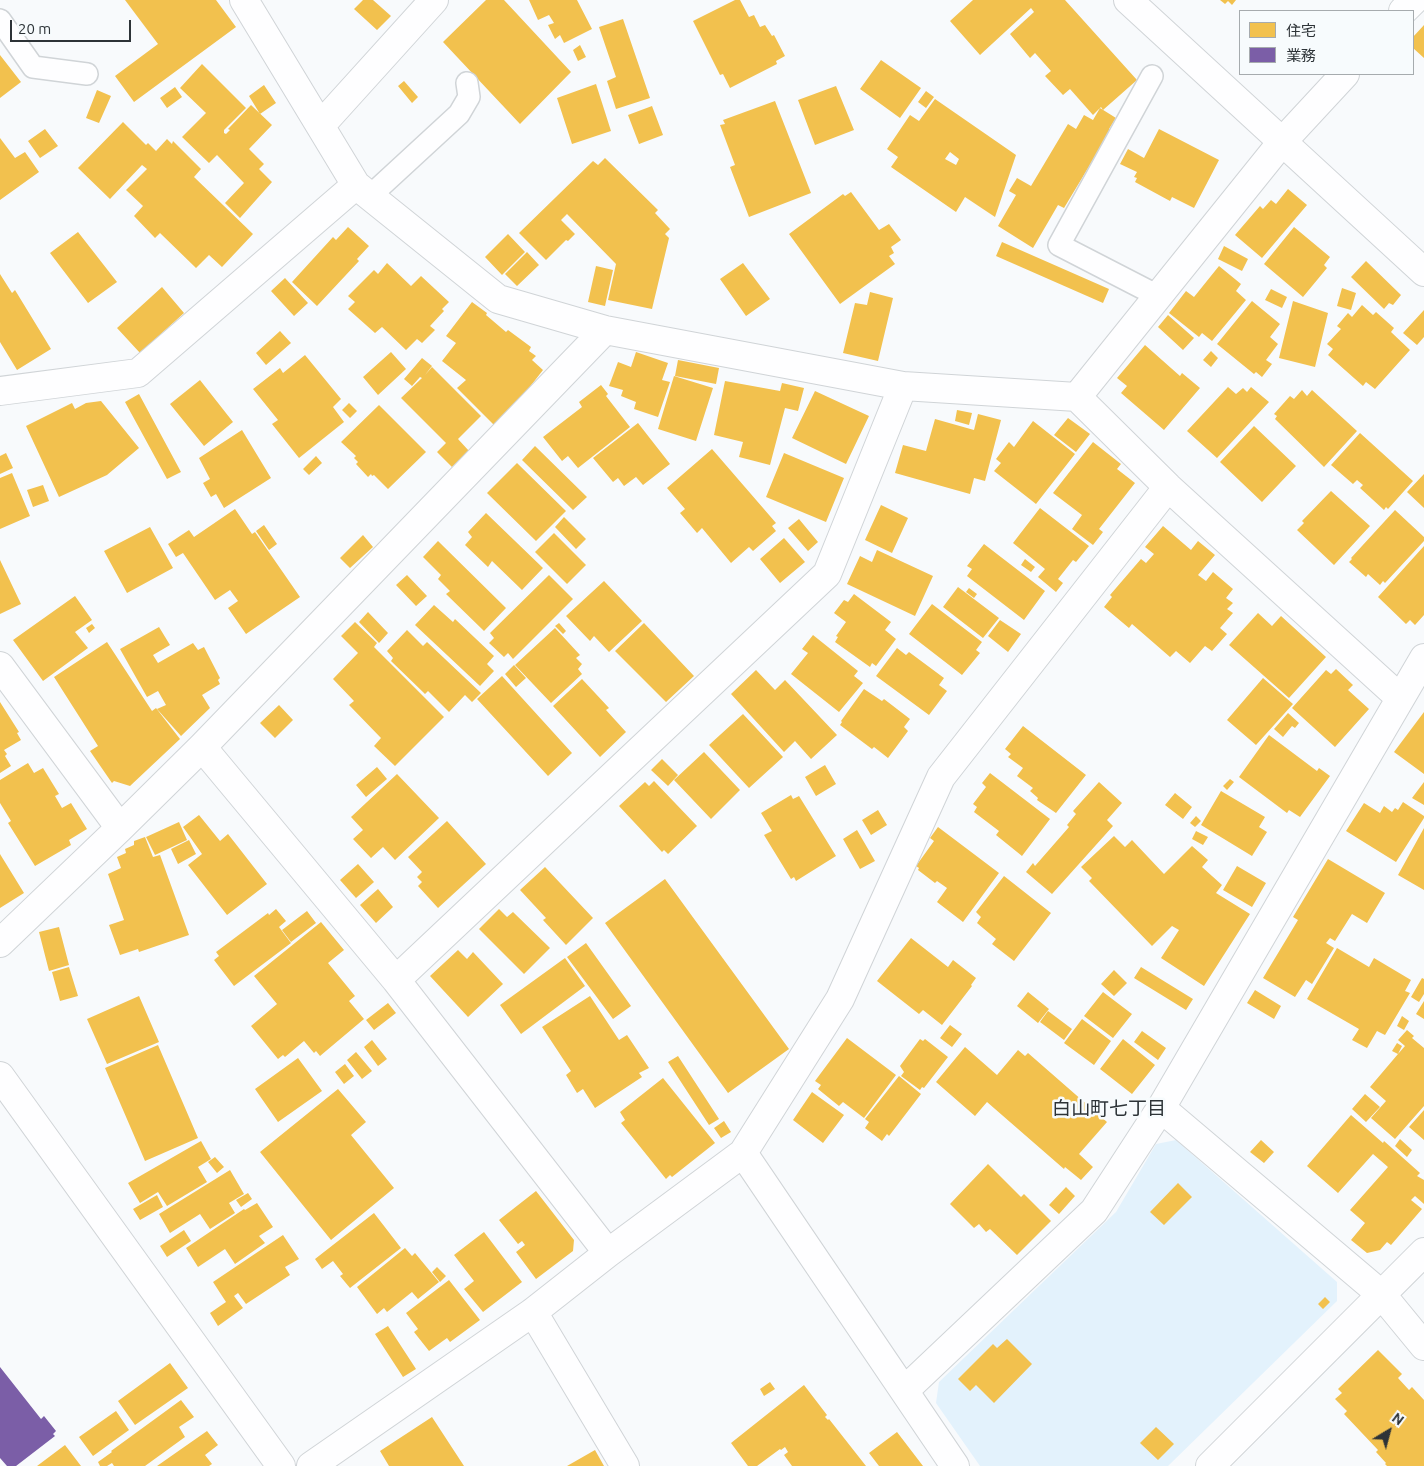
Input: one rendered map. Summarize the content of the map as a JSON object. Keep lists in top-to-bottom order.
{
  "districts": ["白山町七丁目"],
  "legend": ["住宅", "業務"],
  "scale_bar": "20 m",
  "north": "top right"
}
